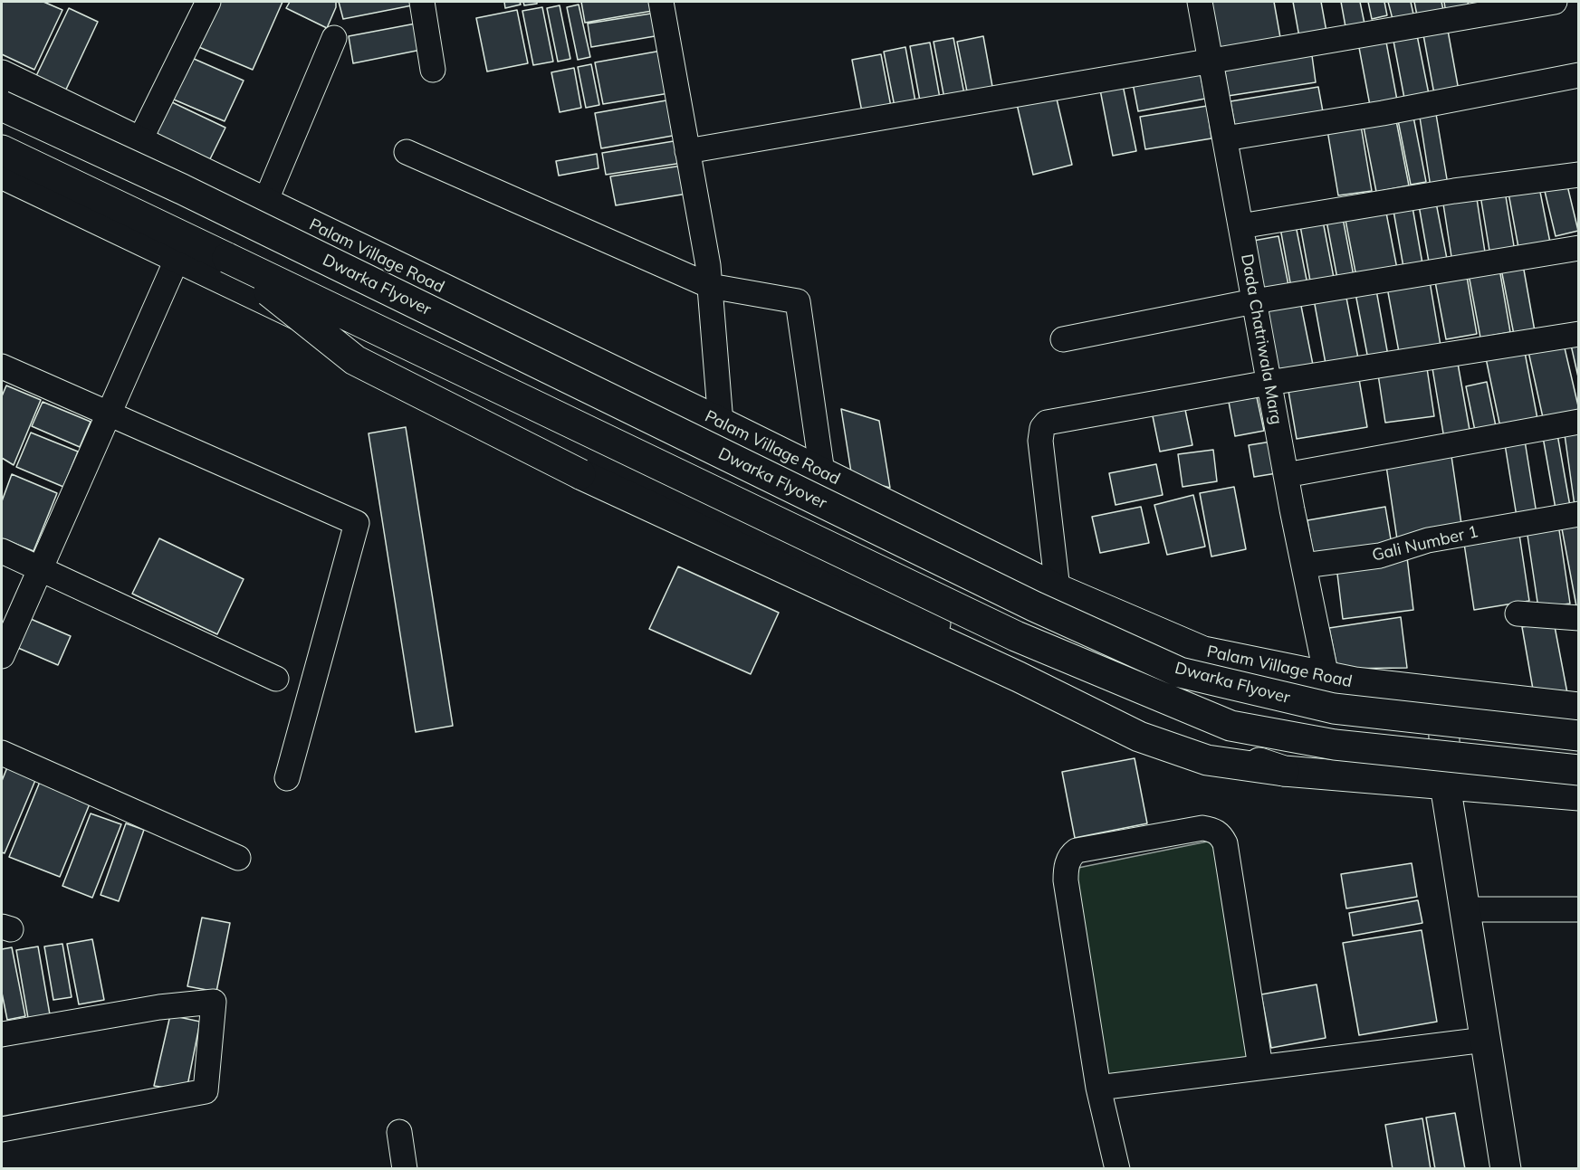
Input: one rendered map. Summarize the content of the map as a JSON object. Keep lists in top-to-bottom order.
{
  "streets": {
    "main road": ["Palam Village Road", "Dwarka Flyover"],
    "street": ["Dada Chatriwala Marg", "Gali Number 1"]
  },
  "crossings": [
    ["Palam Village Road", "Dada Chatriwala Marg"],
    ["Dada Chatriwala Marg", "Gali Number 1"]
  ]
}
